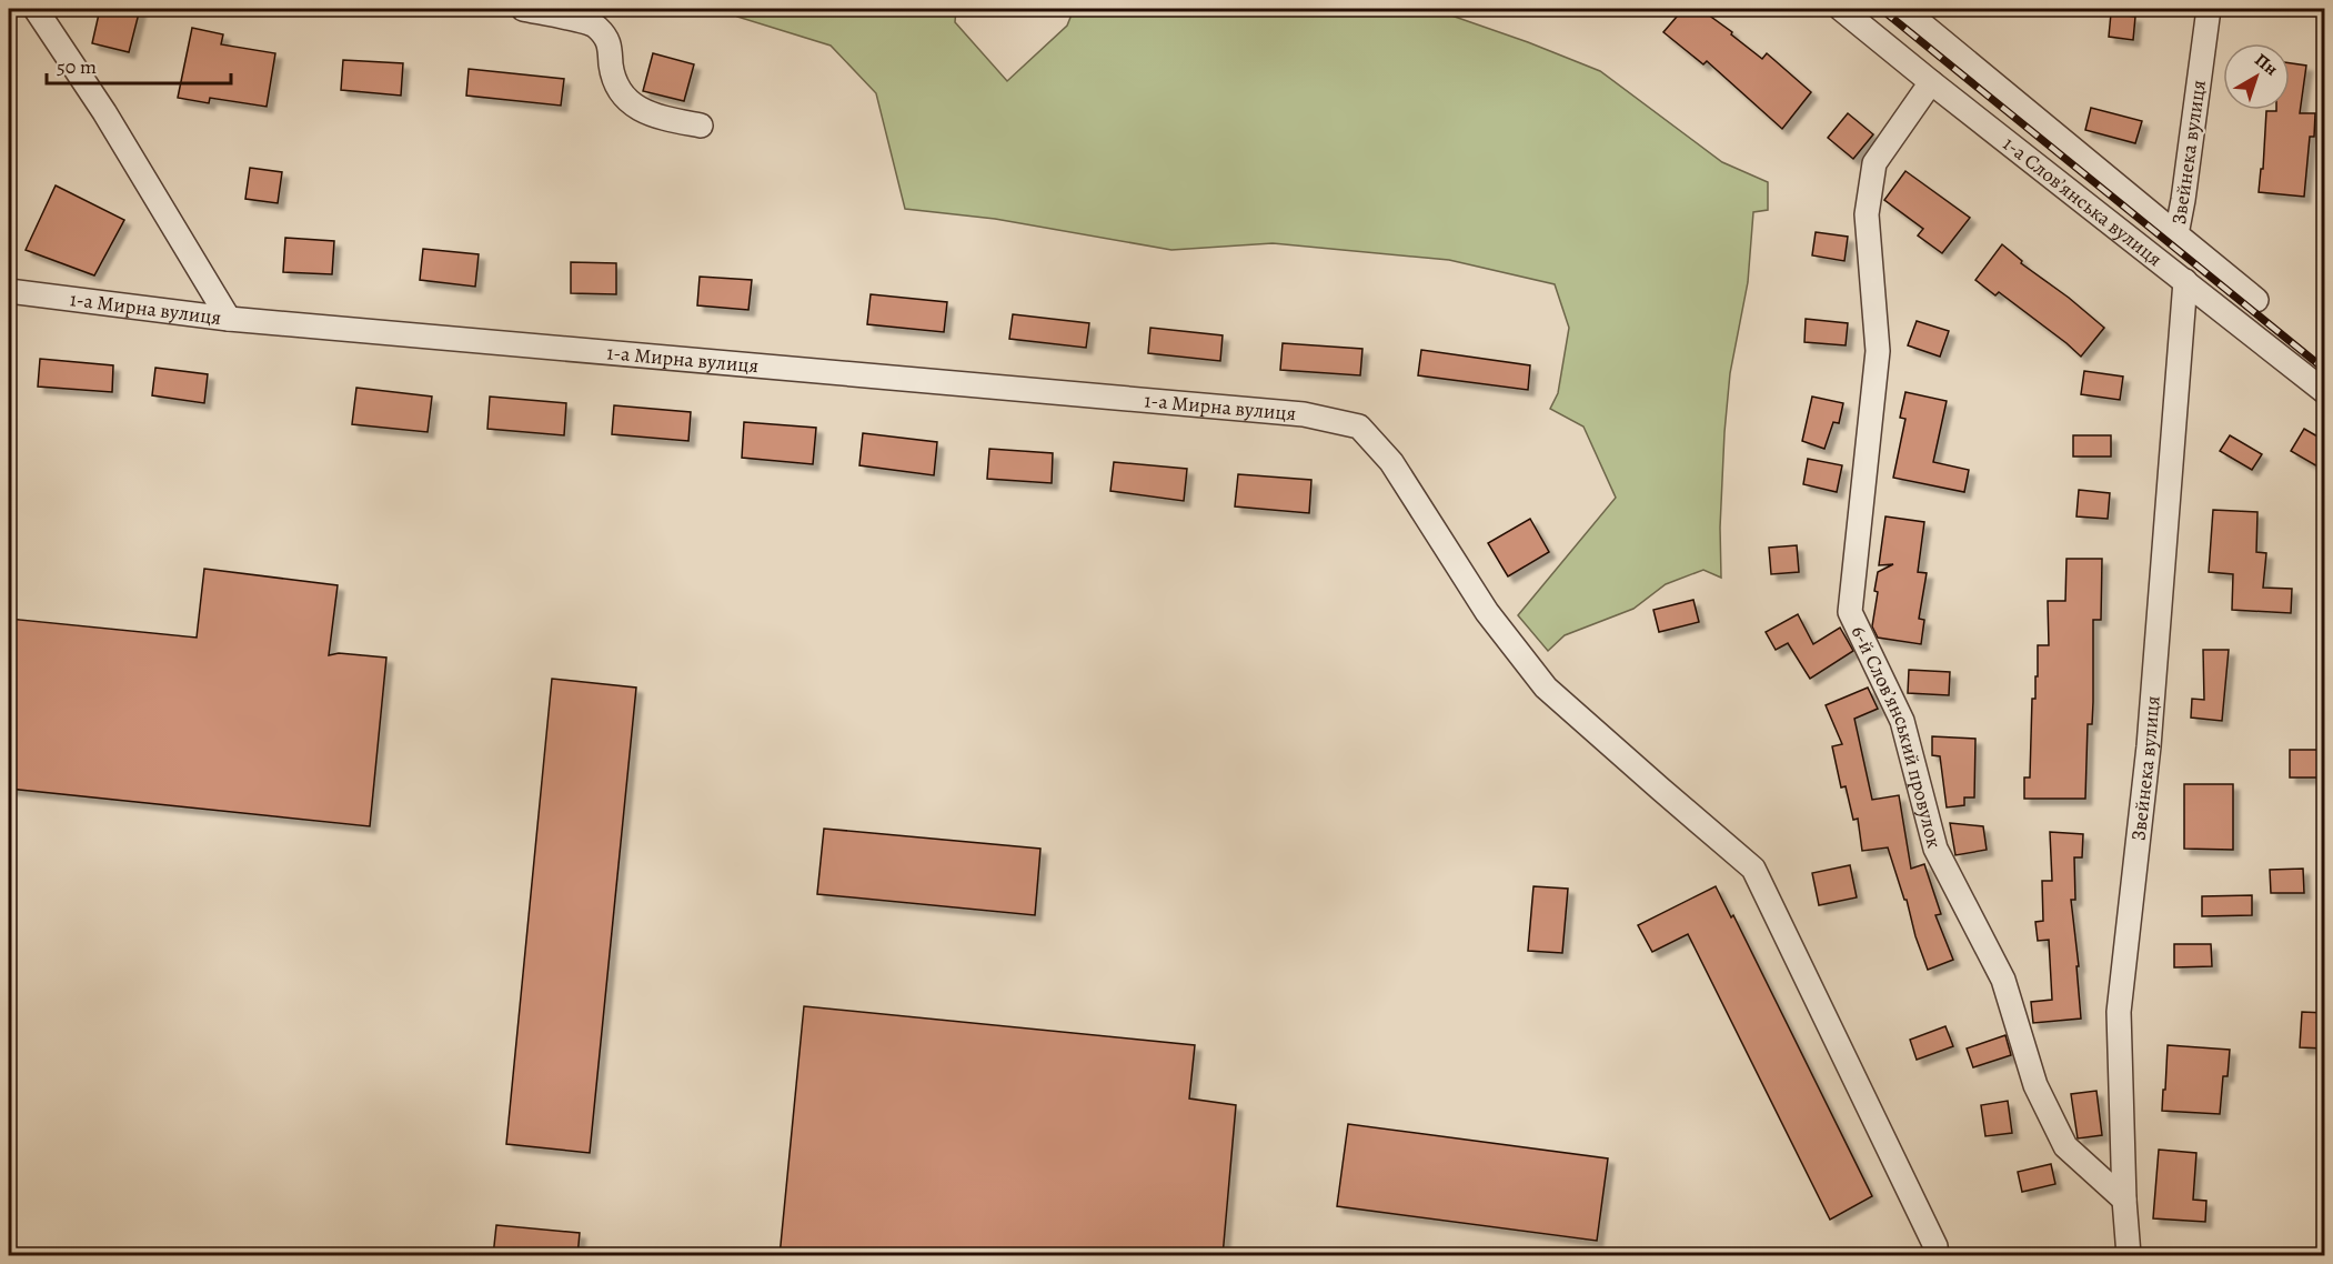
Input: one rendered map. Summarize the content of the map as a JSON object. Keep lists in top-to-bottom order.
{
  "streets": {
    "street": [
      "Звейнека вулиця",
      "1-а Слов’янська вулиця",
      "1-а Мирна вулиця",
      "6-й Слов’янський провулок"
    ]
  },
  "crossings": [
    ["Звейнека вулиця", "1-а Слов’янська вулиця"],
    ["Звейнека вулиця", "6-й Слов’янський провулок"],
    ["1-а Слов’янська вулиця", "6-й Слов’янський провулок"]
  ],
  "scale_bar": "50 m",
  "north": "top right"
}
